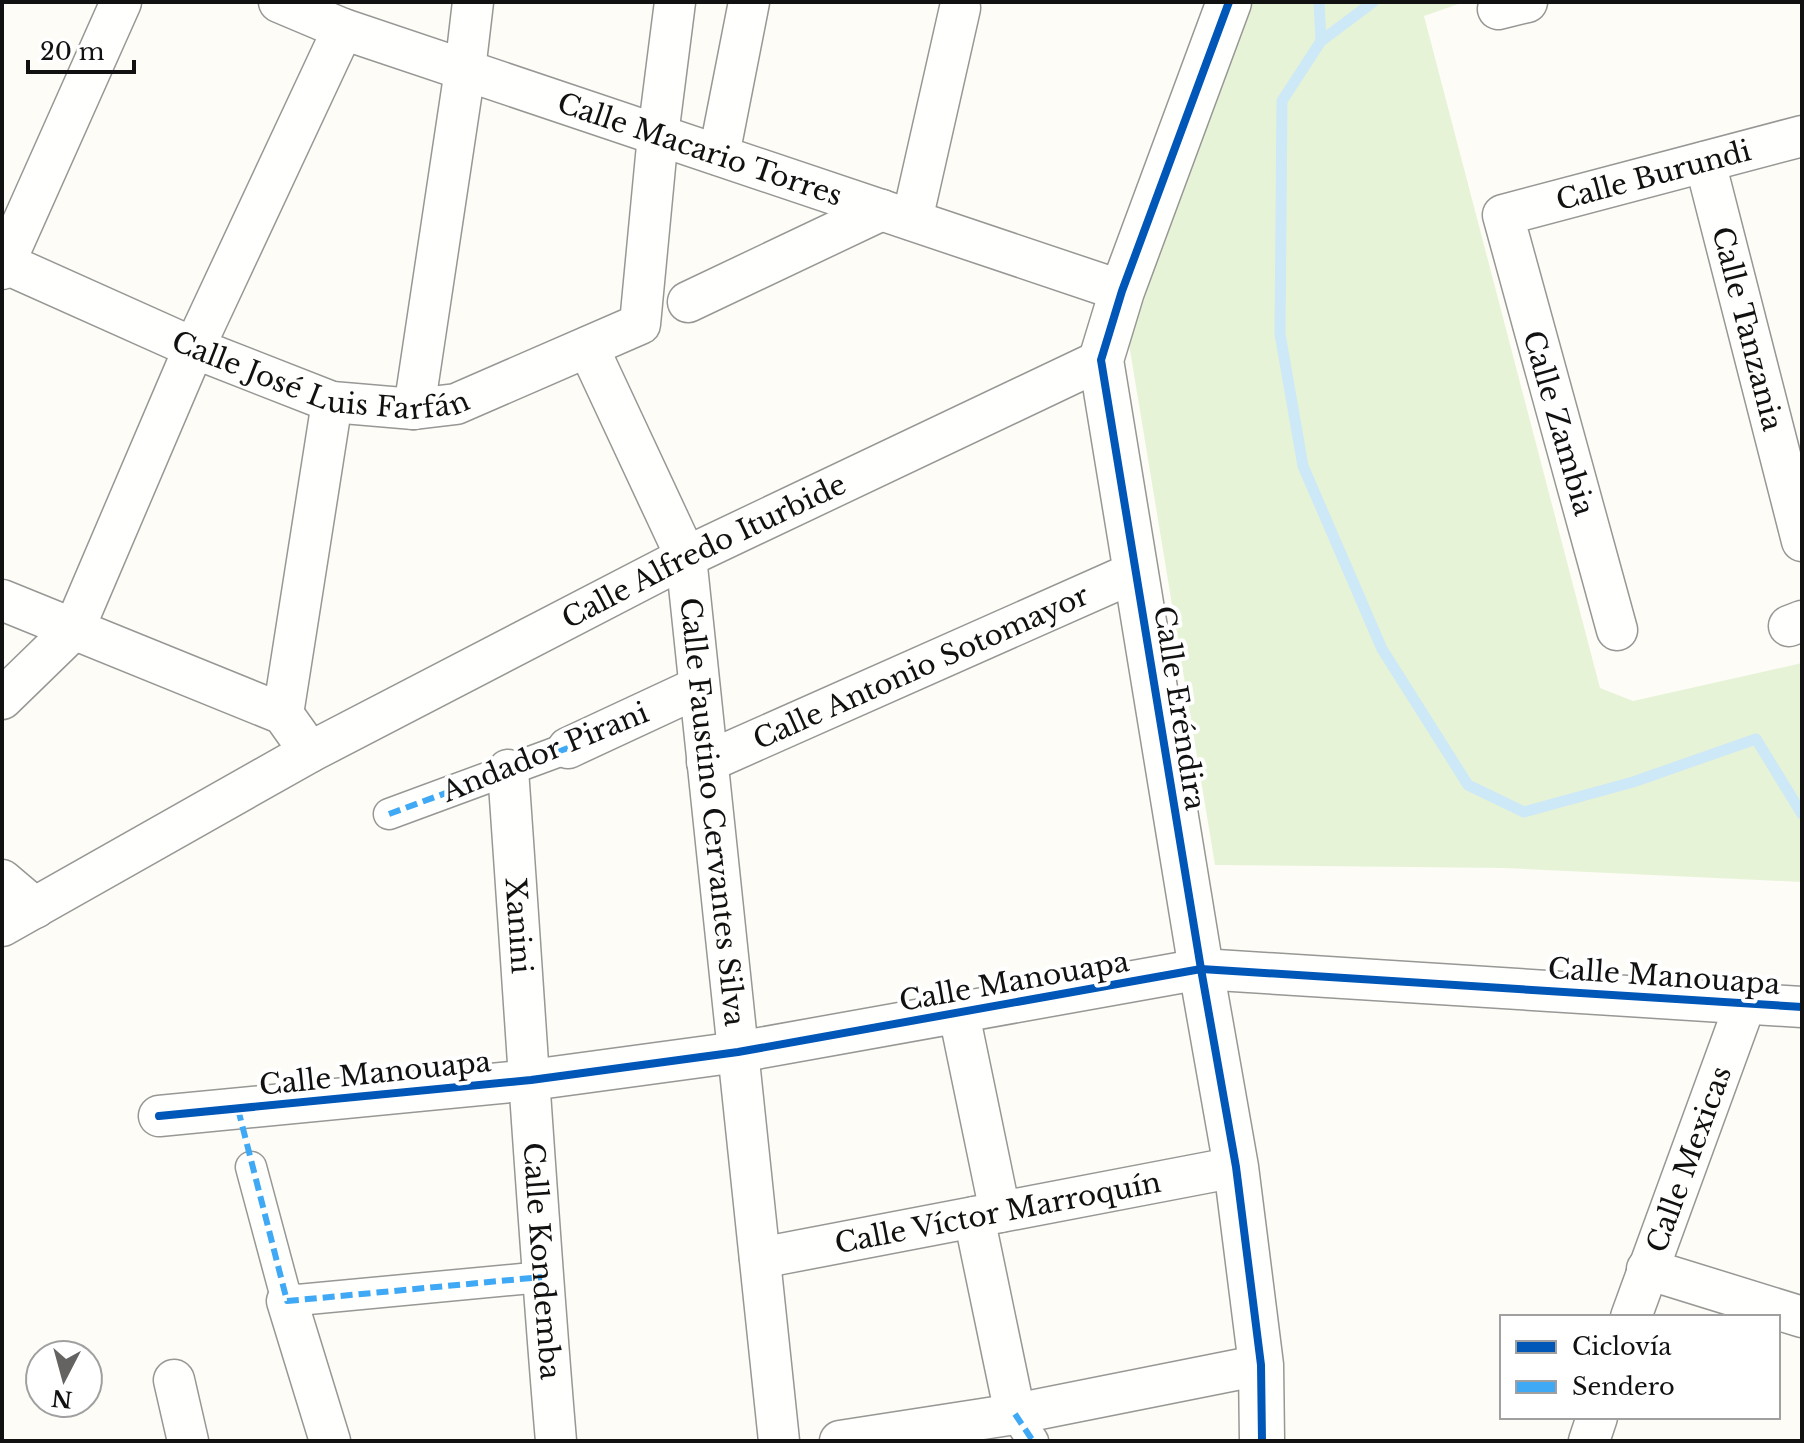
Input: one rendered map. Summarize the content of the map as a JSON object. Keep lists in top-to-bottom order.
{
  "streets": {
    "street": [
      "Calle Macario Torres",
      "Calle Burundi",
      "Calle Tanzania",
      "Calle José Luis Farfán",
      "Calle Zambia",
      "Calle Alfredo Iturbide",
      "Calle Antonio Sotomayor",
      "Calle Eréndira",
      "Andador Pirani",
      "Calle Faustino Cervantes Silva",
      "Xanini",
      "Calle Manouapa",
      "Calle Mexicas",
      "Calle Víctor Marroquín",
      "Calle Kondemba"
    ]
  },
  "crossings": [
    ["Calle Macario Torres", "Calle José Luis Farfán"],
    ["Calle Macario Torres", "Calle Eréndira"],
    ["Calle Burundi", "Calle Tanzania"],
    ["Calle Burundi", "Calle Zambia"],
    ["Calle José Luis Farfán", "Calle Faustino Cervantes Silva"],
    ["Calle Alfredo Iturbide", "Calle Eréndira"],
    ["Calle Alfredo Iturbide", "Calle Faustino Cervantes Silva"],
    ["Calle Antonio Sotomayor", "Calle Eréndira"],
    ["Calle Antonio Sotomayor", "Calle Faustino Cervantes Silva"],
    ["Calle Eréndira", "Calle Manouapa"],
    ["Calle Eréndira", "Calle Víctor Marroquín"],
    ["Andador Pirani", "Calle Faustino Cervantes Silva"],
    ["Andador Pirani", "Xanini"],
    ["Calle Faustino Cervantes Silva", "Calle Manouapa"],
    ["Calle Faustino Cervantes Silva", "Calle Víctor Marroquín"],
    ["Xanini", "Calle Manouapa"],
    ["Xanini", "Calle Kondemba"],
    ["Calle Manouapa", "Calle Mexicas"],
    ["Calle Manouapa", "Calle Kondemba"]
  ],
  "legend": ["Ciclovía", "Sendero"],
  "scale_bar": "20 m",
  "north": "bottom"
}
